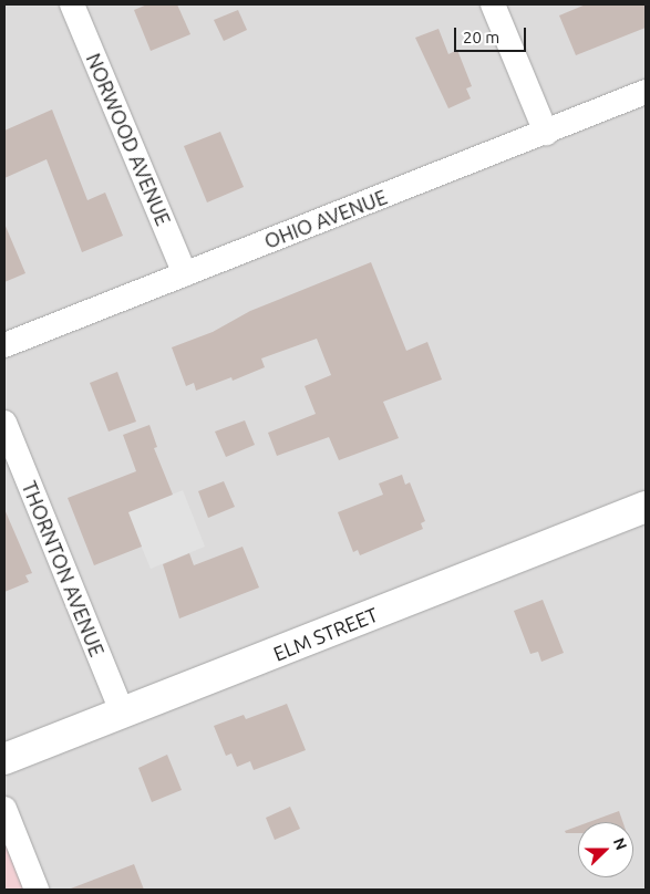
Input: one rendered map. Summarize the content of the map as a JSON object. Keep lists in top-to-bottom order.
{
  "streets": {
    "street": [
      "NORWOOD AVENUE",
      "OHIO AVENUE",
      "THORNTON AVENUE",
      "ELM STREET"
    ]
  },
  "crossings": [
    ["NORWOOD AVENUE", "OHIO AVENUE"],
    ["THORNTON AVENUE", "ELM STREET"]
  ],
  "scale_bar": "20 m",
  "north": "right"
}
